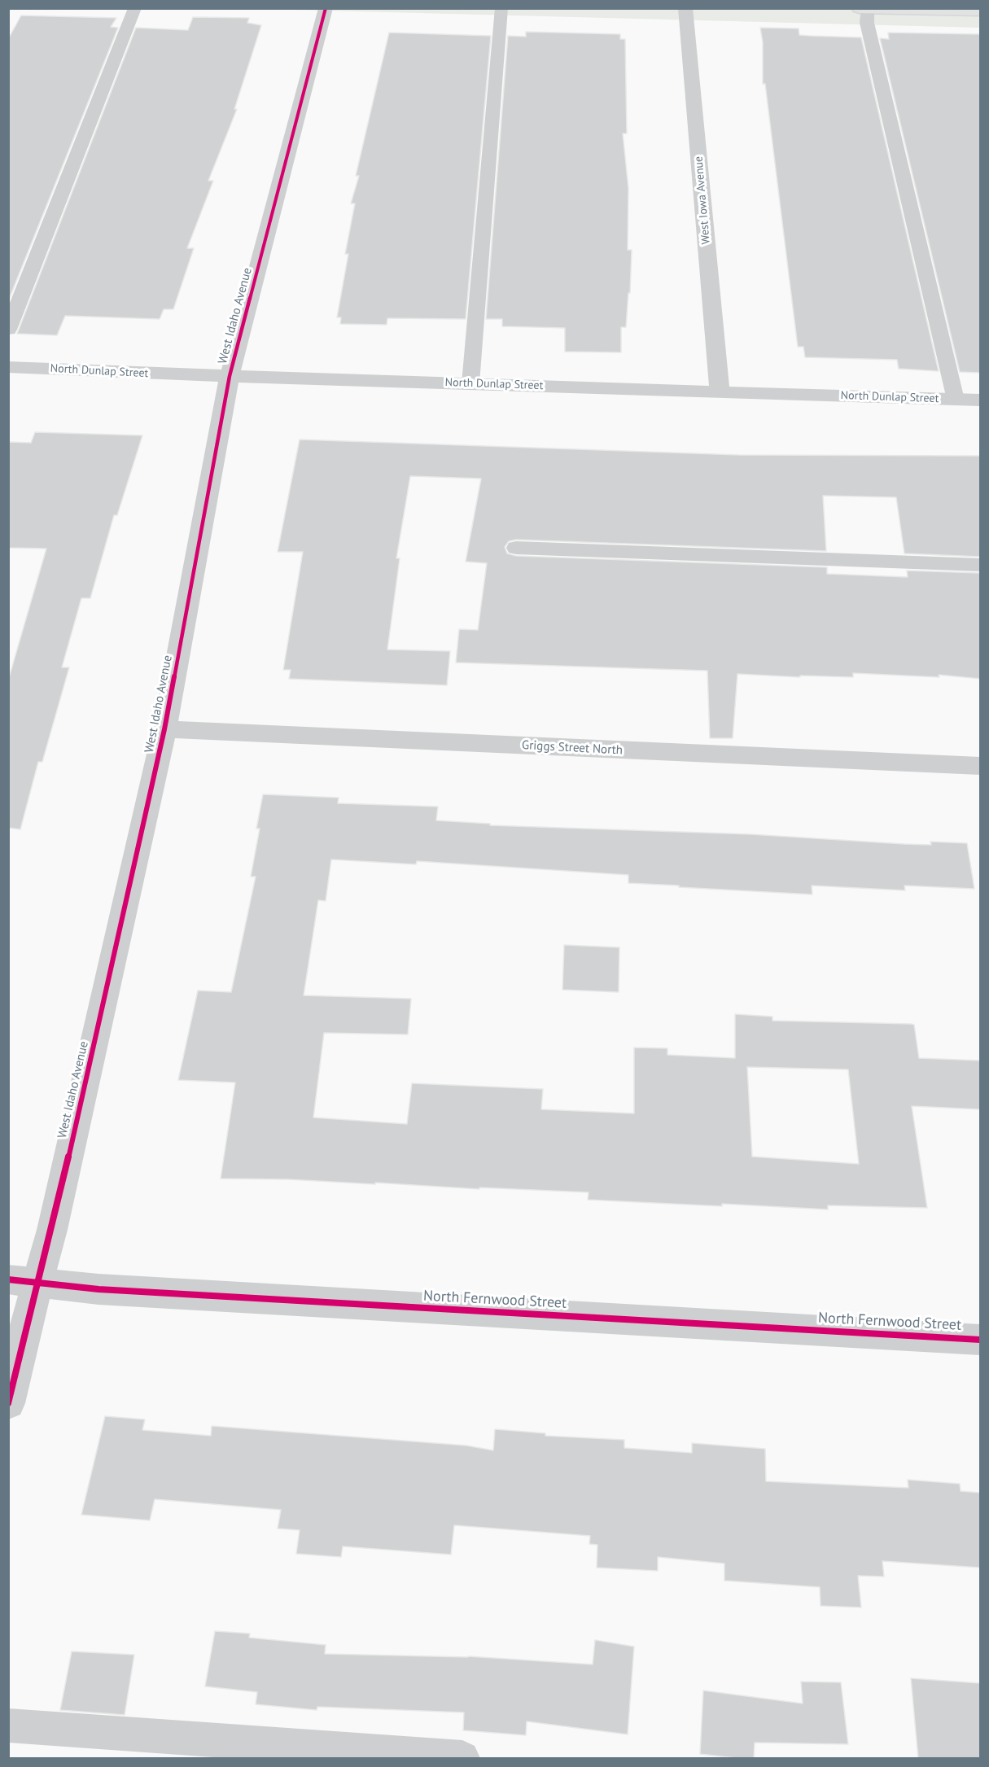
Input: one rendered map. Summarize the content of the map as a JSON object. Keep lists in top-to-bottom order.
{
  "streets": {
    "street": [
      "West Iowa Avenue",
      "West Idaho Avenue",
      "North Dunlap Street",
      "Griggs Street North",
      "North Fernwood Street"
    ]
  },
  "crossings": [
    ["West Iowa Avenue", "North Dunlap Street"],
    ["West Idaho Avenue", "North Dunlap Street"],
    ["West Idaho Avenue", "Griggs Street North"],
    ["West Idaho Avenue", "North Fernwood Street"]
  ]
}
